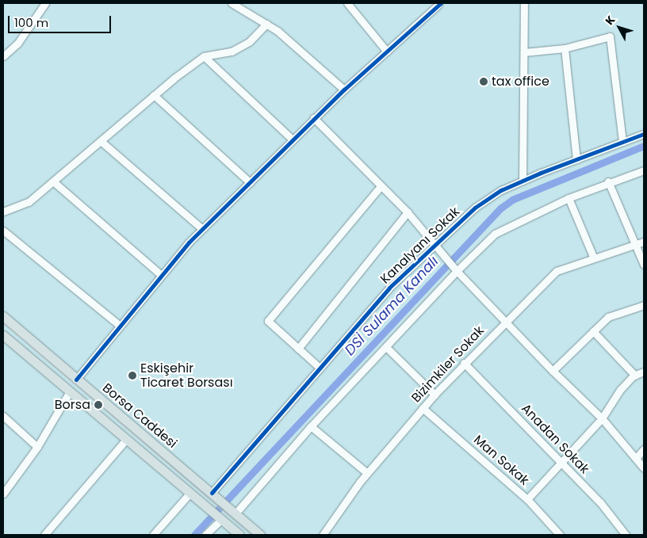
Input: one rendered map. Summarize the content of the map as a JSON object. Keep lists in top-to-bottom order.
{
  "streets": {
    "main road": ["Borsa Caddesi"],
    "street": [
      "Kanalyanı Sokak",
      "Bizimkiler Sokak",
      "Anadan Sokak",
      "Man Sokak"
    ]
  },
  "crossings": [
    ["Kanalyanı Sokak", "Borsa Caddesi"],
    ["Bizimkiler Sokak", "Anadan Sokak"],
    ["Bizimkiler Sokak", "Man Sokak"]
  ],
  "water": ["DSİ Sulama Kanalı"],
  "places": ["tax office", "Eskişehir Ticaret Borsası", "Borsa"],
  "scale_bar": "100 m",
  "north": "top left"
}
